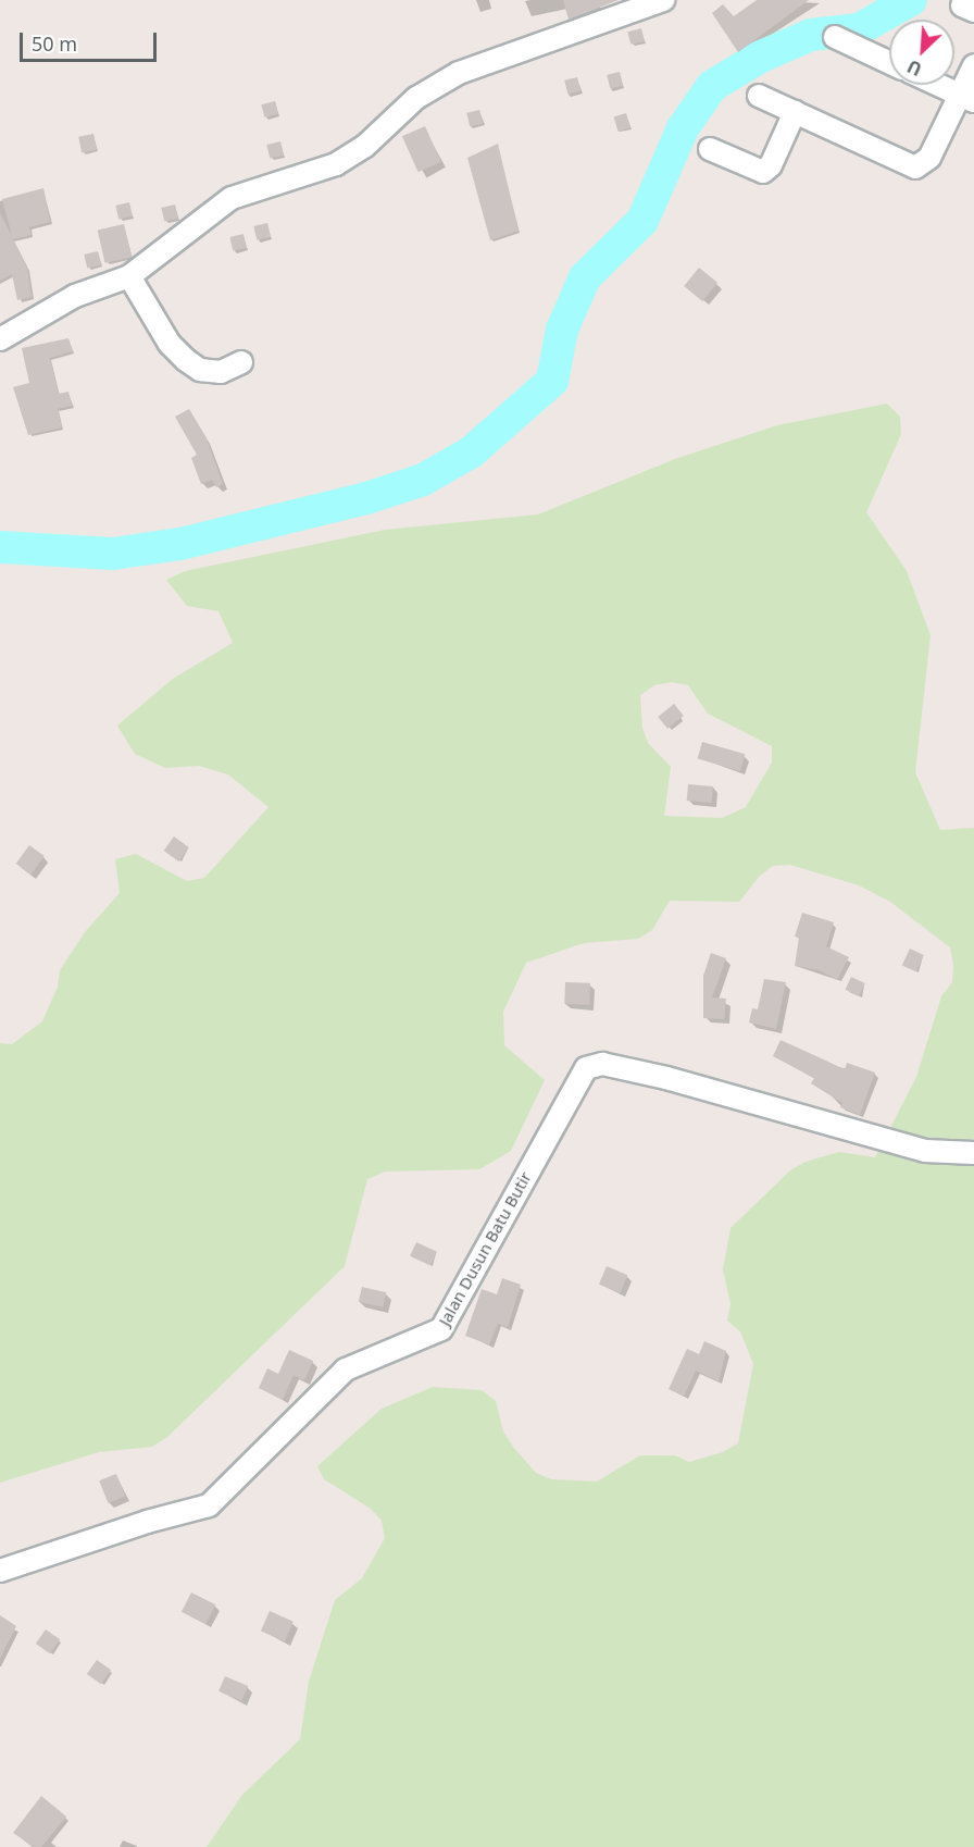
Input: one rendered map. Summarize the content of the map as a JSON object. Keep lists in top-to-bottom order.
{
  "streets": {
    "street": ["Jalan Dusun Batu Butir"]
  },
  "scale_bar": "50 m",
  "north": "bottom left"
}
